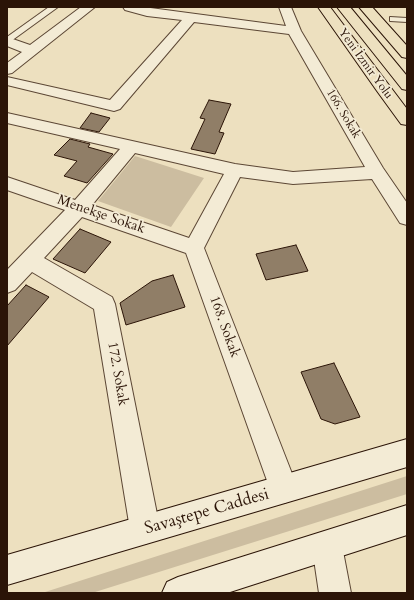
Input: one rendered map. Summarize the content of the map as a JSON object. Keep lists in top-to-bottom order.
{
  "streets": {
    "highway": ["Yeni İzmir Yolu"],
    "street": [
      "166. Sokak",
      "Menekşe Sokak",
      "168. Sokak",
      "172. Sokak",
      "Savaştepe Caddesi"
    ]
  },
  "crossings": [
    ["Menekşe Sokak", "168. Sokak"],
    ["168. Sokak", "Savaştepe Caddesi"],
    ["172. Sokak", "Savaştepe Caddesi"]
  ]
}
